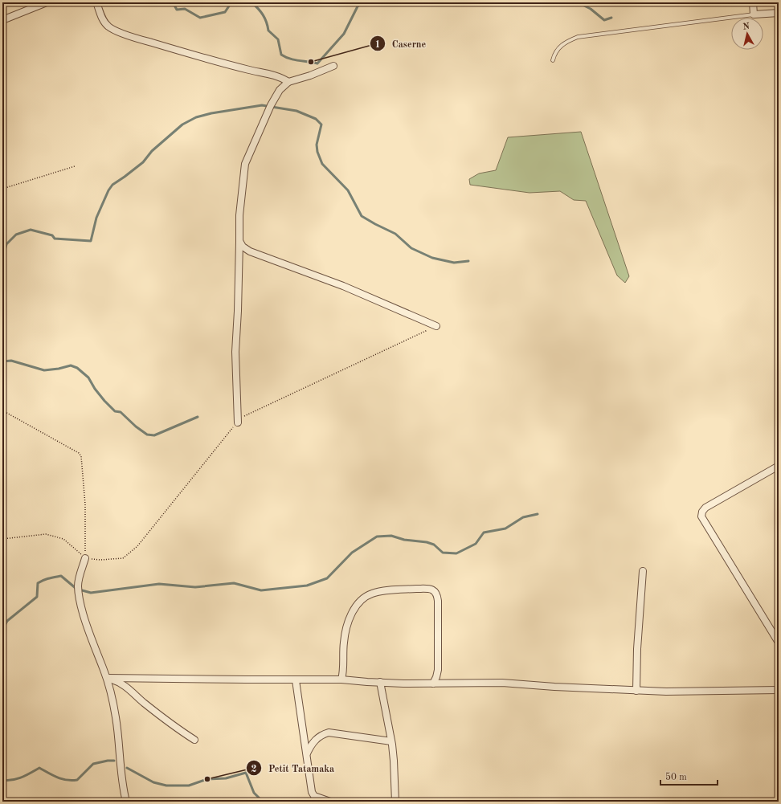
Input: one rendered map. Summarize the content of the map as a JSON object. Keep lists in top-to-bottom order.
{
  "places": ["Caserne", "Petit Tatamaka"],
  "scale_bar": "50 m",
  "north": "top"
}
